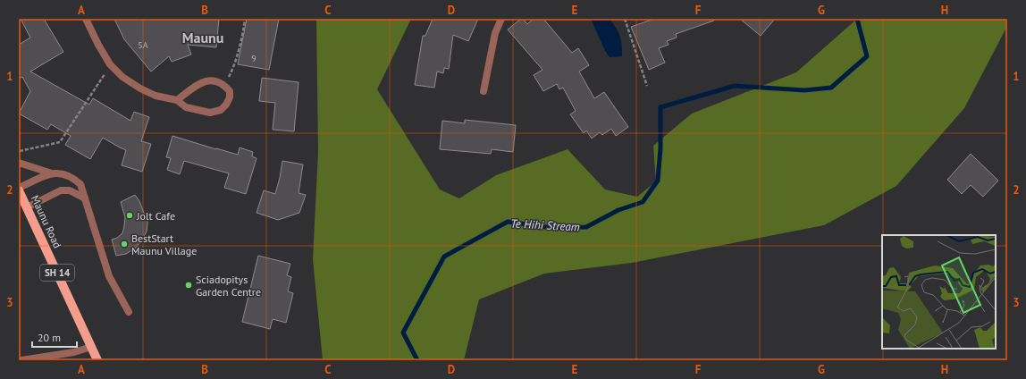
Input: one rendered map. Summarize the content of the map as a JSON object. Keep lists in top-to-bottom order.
{
  "streets": {
    "main road": ["Maunu Road", "SH 14"]
  },
  "districts": ["Maunu"],
  "water": ["Te Hihi Stream"],
  "places": ["Jolt Cafe", "BestStart Maunu Village", "Sciadopitys Garden Centre"],
  "house_numbers": ["5A", "9"],
  "scale_bar": "20 m",
  "grid": {
    "columns": [
      "A",
      "B",
      "C",
      "D",
      "E",
      "F",
      "G",
      "H"
    ],
    "rows": ["1", "2", "3"]
  }
}
